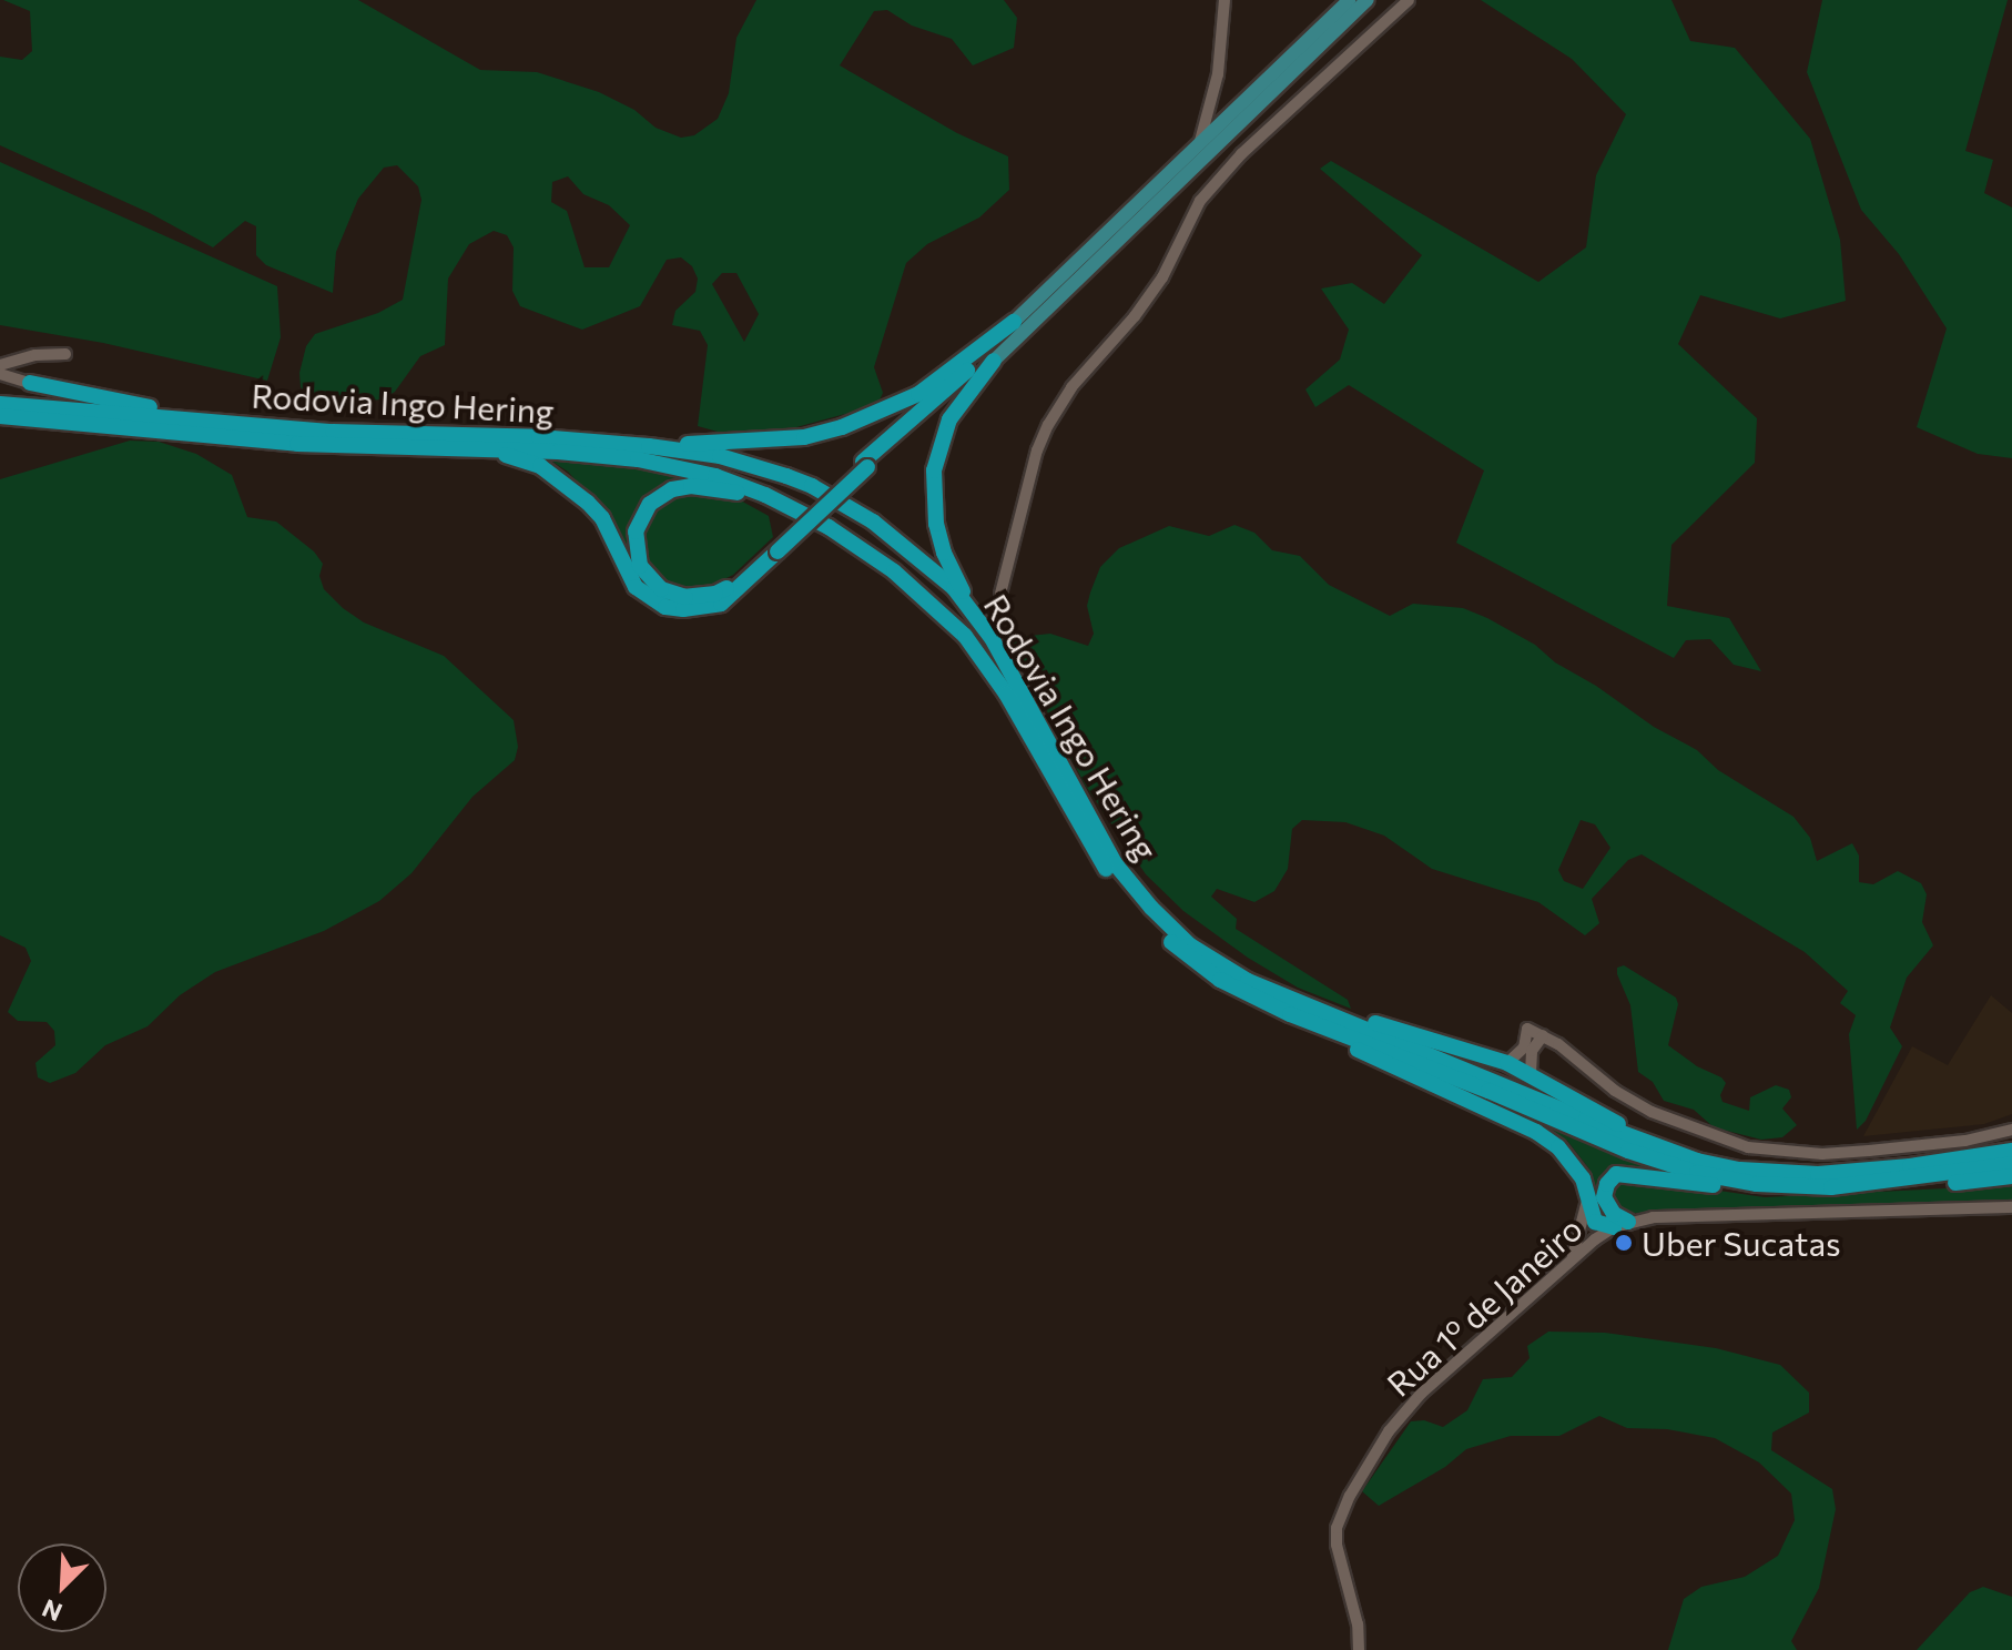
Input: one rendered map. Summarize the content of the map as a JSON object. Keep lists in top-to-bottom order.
{
  "streets": {
    "highway": ["Rodovia Ingo Hering"],
    "street": ["Rua 1º de Janeiro"]
  },
  "places": ["Uber Sucatas"],
  "north": "bottom left"
}
